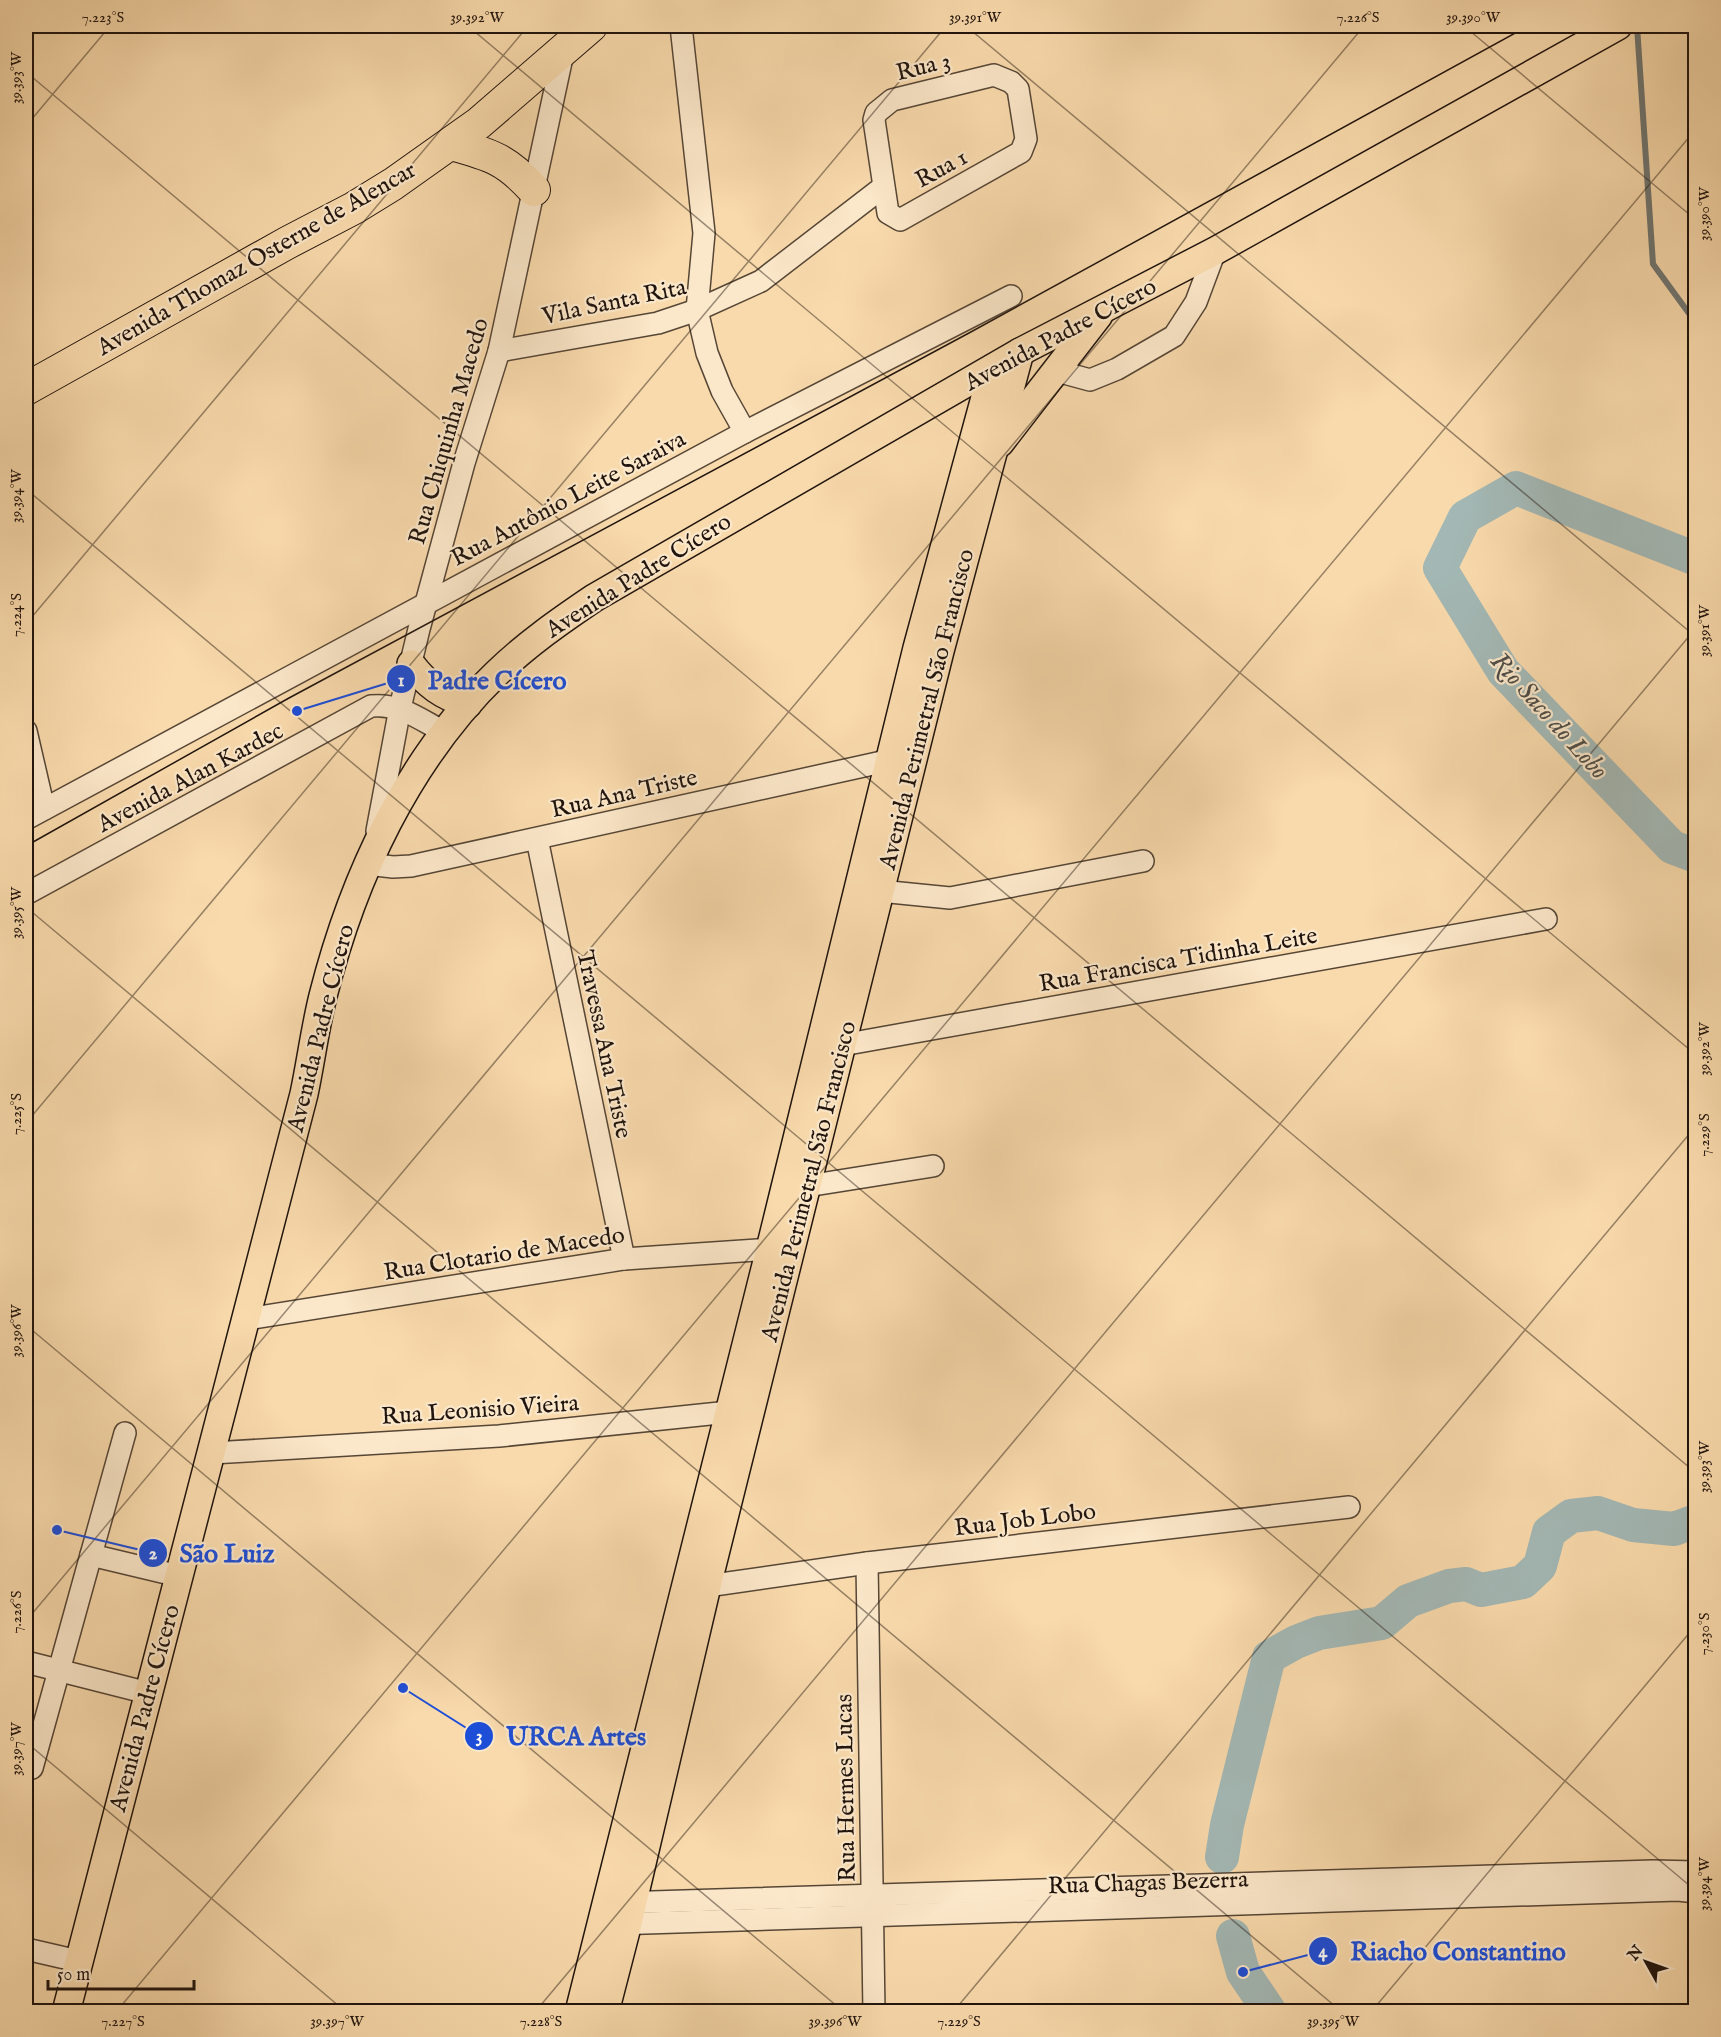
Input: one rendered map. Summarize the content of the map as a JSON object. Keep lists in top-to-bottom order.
{
  "streets": {
    "highway": ["Avenida Thomaz Osterne de Alencar"],
    "main road": ["Avenida Padre Cícero", "Avenida Perimetral São Francisco"],
    "street": [
      "Rua 3",
      "Rua 1",
      "Vila Santa Rita",
      "Rua Chiquinha Macedo",
      "Rua Antônio Leite Saraiva",
      "Avenida Alan Kardec",
      "Rua Ana Triste",
      "Rua Francisca Tidinha Leite",
      "Travessa Ana Triste",
      "Rua Clotario de Macedo",
      "Rua Leonisio Vieira",
      "Rua Job Lobo",
      "Rua Hermes Lucas",
      "Rua Chagas Bezerra"
    ]
  },
  "crossings": [
    ["Rua 3", "Rua 1"],
    ["Rua 3", "Vila Santa Rita"],
    ["Rua 1", "Vila Santa Rita"],
    ["Avenida Thomaz Osterne de Alencar", "Rua Chiquinha Macedo"],
    ["Vila Santa Rita", "Rua Chiquinha Macedo"],
    ["Avenida Padre Cícero", "Rua Chiquinha Macedo"],
    ["Avenida Padre Cícero", "Avenida Perimetral São Francisco"],
    ["Avenida Padre Cícero", "Avenida Alan Kardec"],
    ["Avenida Padre Cícero", "Rua Ana Triste"],
    ["Avenida Padre Cícero", "Rua Clotario de Macedo"],
    ["Avenida Padre Cícero", "Rua Leonisio Vieira"],
    ["Rua Chiquinha Macedo", "Rua Antônio Leite Saraiva"],
    ["Rua Chiquinha Macedo", "Avenida Alan Kardec"],
    ["Rua Chiquinha Macedo", "Rua Ana Triste"],
    ["Avenida Perimetral São Francisco", "Rua Ana Triste"],
    ["Avenida Perimetral São Francisco", "Rua Francisca Tidinha Leite"],
    ["Avenida Perimetral São Francisco", "Rua Clotario de Macedo"],
    ["Avenida Perimetral São Francisco", "Rua Leonisio Vieira"],
    ["Avenida Perimetral São Francisco", "Rua Job Lobo"],
    ["Avenida Perimetral São Francisco", "Rua Chagas Bezerra"],
    ["Rua Ana Triste", "Travessa Ana Triste"],
    ["Travessa Ana Triste", "Rua Clotario de Macedo"],
    ["Rua Job Lobo", "Rua Hermes Lucas"],
    ["Rua Hermes Lucas", "Rua Chagas Bezerra"]
  ],
  "water": ["Rio Saco do Lobo"],
  "places": [
    "Padre Cícero",
    "São Luiz",
    "URCA Artes",
    "Riacho Constantino"
  ],
  "scale_bar": "50 m",
  "north": "top left",
  "coordinates": [
    "7.223°S",
    "39.392°W",
    "39.391°W",
    "7.226°S",
    "39.390°W",
    "39.393°W",
    "39.394°W",
    "7.224°S",
    "39.395°W",
    "7.225°S",
    "7.229°S",
    "39.396°W",
    "7.230°S",
    "39.397°W",
    "7.227°S",
    "7.228°S"
  ]
}
